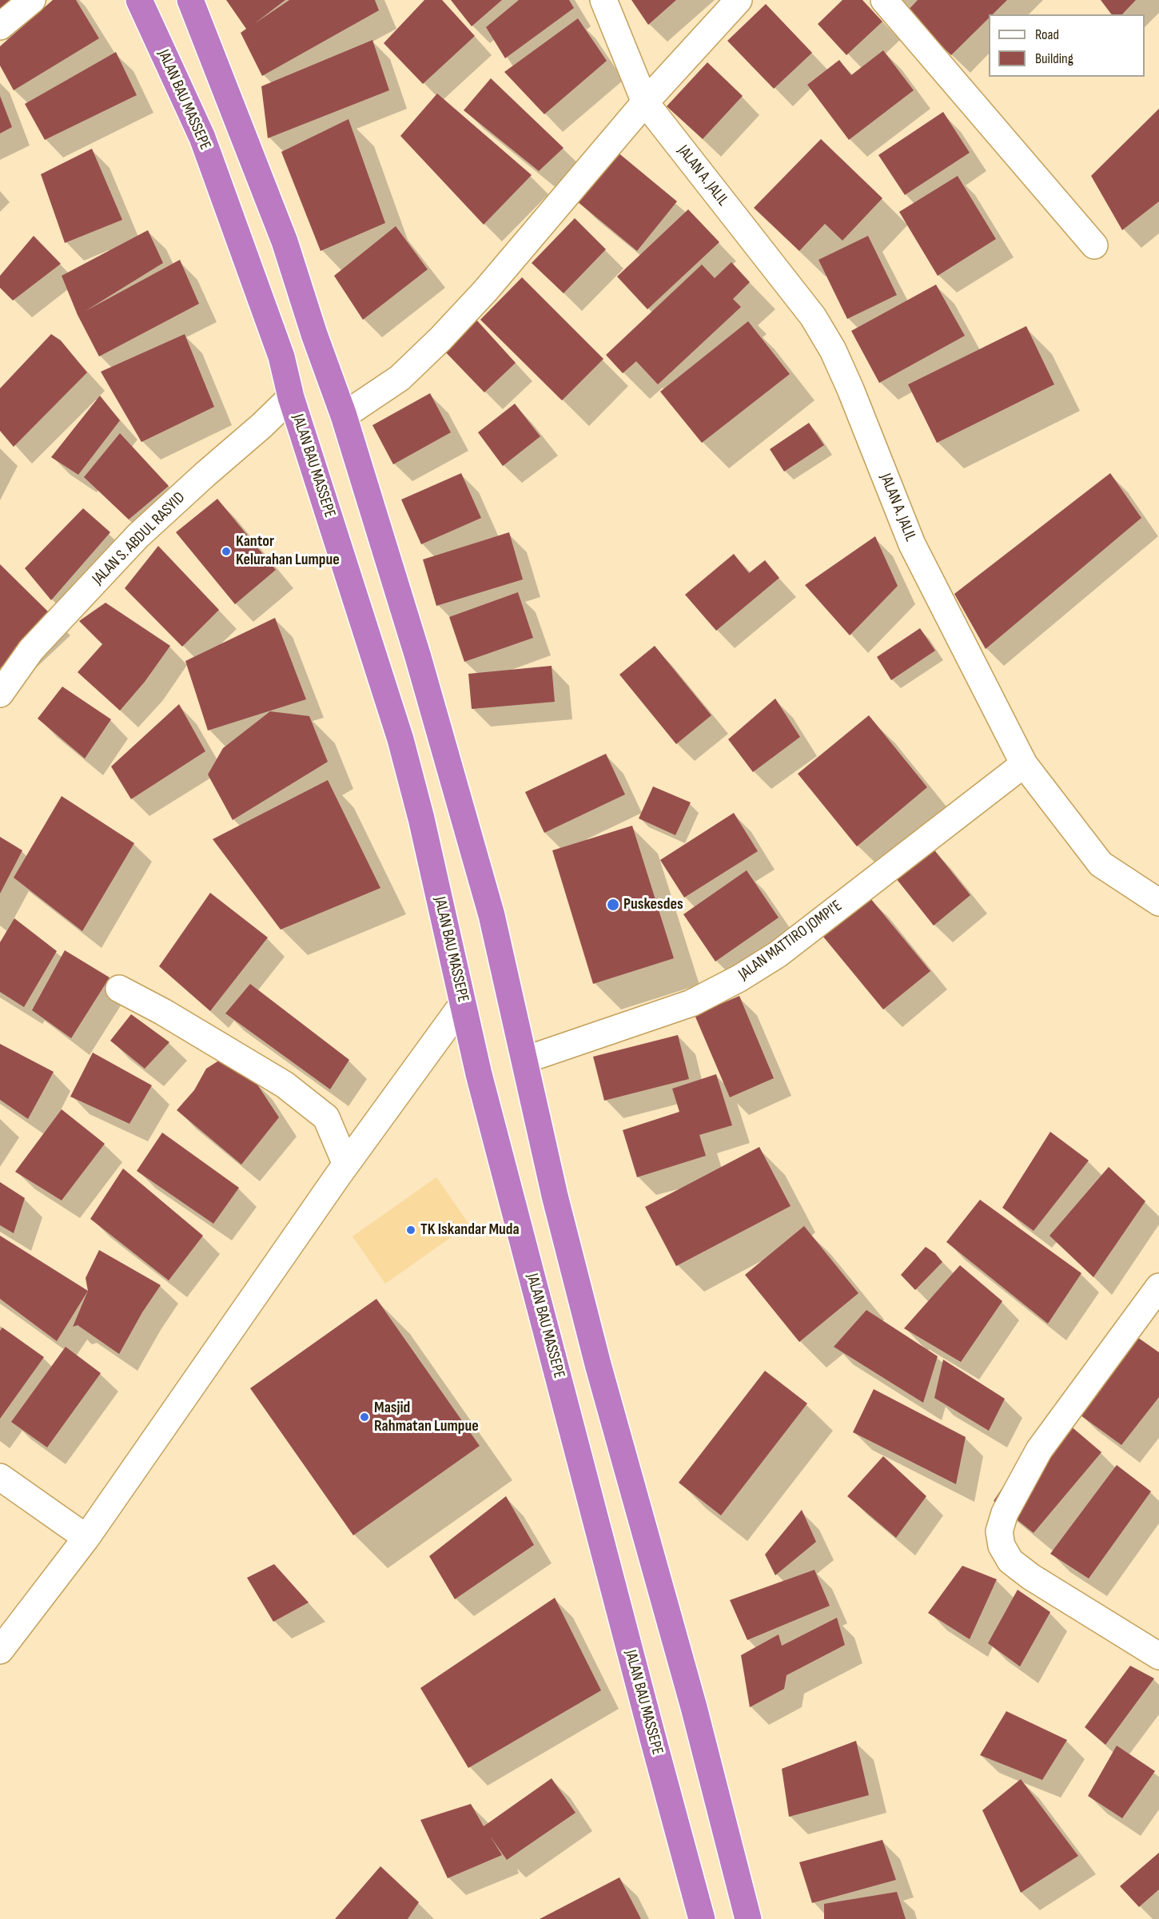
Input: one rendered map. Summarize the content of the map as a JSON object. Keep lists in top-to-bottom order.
{
  "streets": {
    "highway": ["JALAN BAU MASSEPE"],
    "street": ["JALAN A. JALIL", "JALAN S. ABDUL RASYID", "JALAN MATTIRO JOMPI'E"]
  },
  "crossings": [
    ["JALAN BAU MASSEPE", "JALAN S. ABDUL RASYID"],
    ["JALAN A. JALIL", "JALAN MATTIRO JOMPI'E"]
  ],
  "places": [
    "Kantor Kelurahan Lumpue",
    "Puskesdes",
    "TK Iskandar Muda",
    "Masjid Rahmatan Lumpue"
  ],
  "legend": ["Road", "Building"]
}
